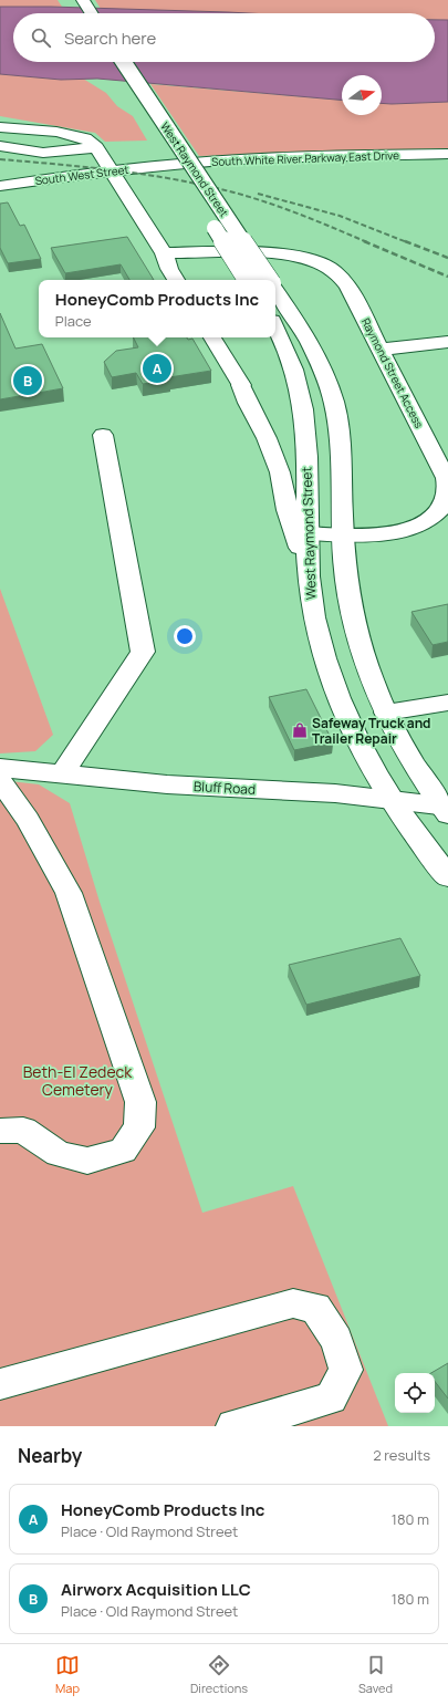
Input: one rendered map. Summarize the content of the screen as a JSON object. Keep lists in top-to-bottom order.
{
  "streets": {
    "main road": [
      "South White River Parkway East Drive",
      "West Raymond Street",
      "South West Street",
      "Raymond Street Access",
      "Bluff Road"
    ]
  },
  "crossings": [
    ["South White River Parkway East Drive", "West Raymond Street"],
    ["South White River Parkway East Drive", "South West Street"],
    ["West Raymond Street", "South West Street"],
    ["West Raymond Street", "Raymond Street Access"],
    ["West Raymond Street", "Bluff Road"]
  ],
  "parks": ["Beth-El Zedeck Cemetery"],
  "places": {
    "shop": ["Safeway Truck and Trailer Repair"]
  },
  "north": "right",
  "page": {
    "search": "Search here",
    "popup": ["HoneyComb Products Inc", "Place"],
    "pins": ["A", "B"],
    "heading": ["Nearby", "2 results"],
    "list": [
      {
        "mark": "A",
        "name": "HoneyComb Products Inc",
        "note": "Place · Old Raymond Street",
        "value": "180 m"
      },
      {
        "mark": "B",
        "name": "Airworx Acquisition LLC",
        "note": "Place · Old Raymond Street",
        "value": "180 m"
      }
    ],
    "nav": ["Map", "Directions", "Saved"]
  }
}
